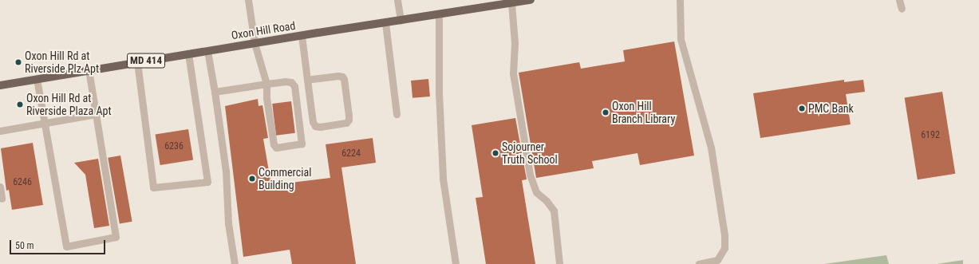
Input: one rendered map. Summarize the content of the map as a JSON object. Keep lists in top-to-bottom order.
{
  "streets": {
    "main road": ["Oxon Hill Road", "MD 414"]
  },
  "places": [
    "Oxon Hill Rd at Riverside Plz Apt",
    "Oxon Hill Rd at Riverside Plaza Apt",
    "PMC Bank",
    "Oxon Hill Branch Library",
    "Sojourner Truth School",
    "Commercial Building"
  ],
  "house_numbers": [
    "6192",
    "6236",
    "6224",
    "6246"
  ],
  "scale_bar": "50 m"
}
